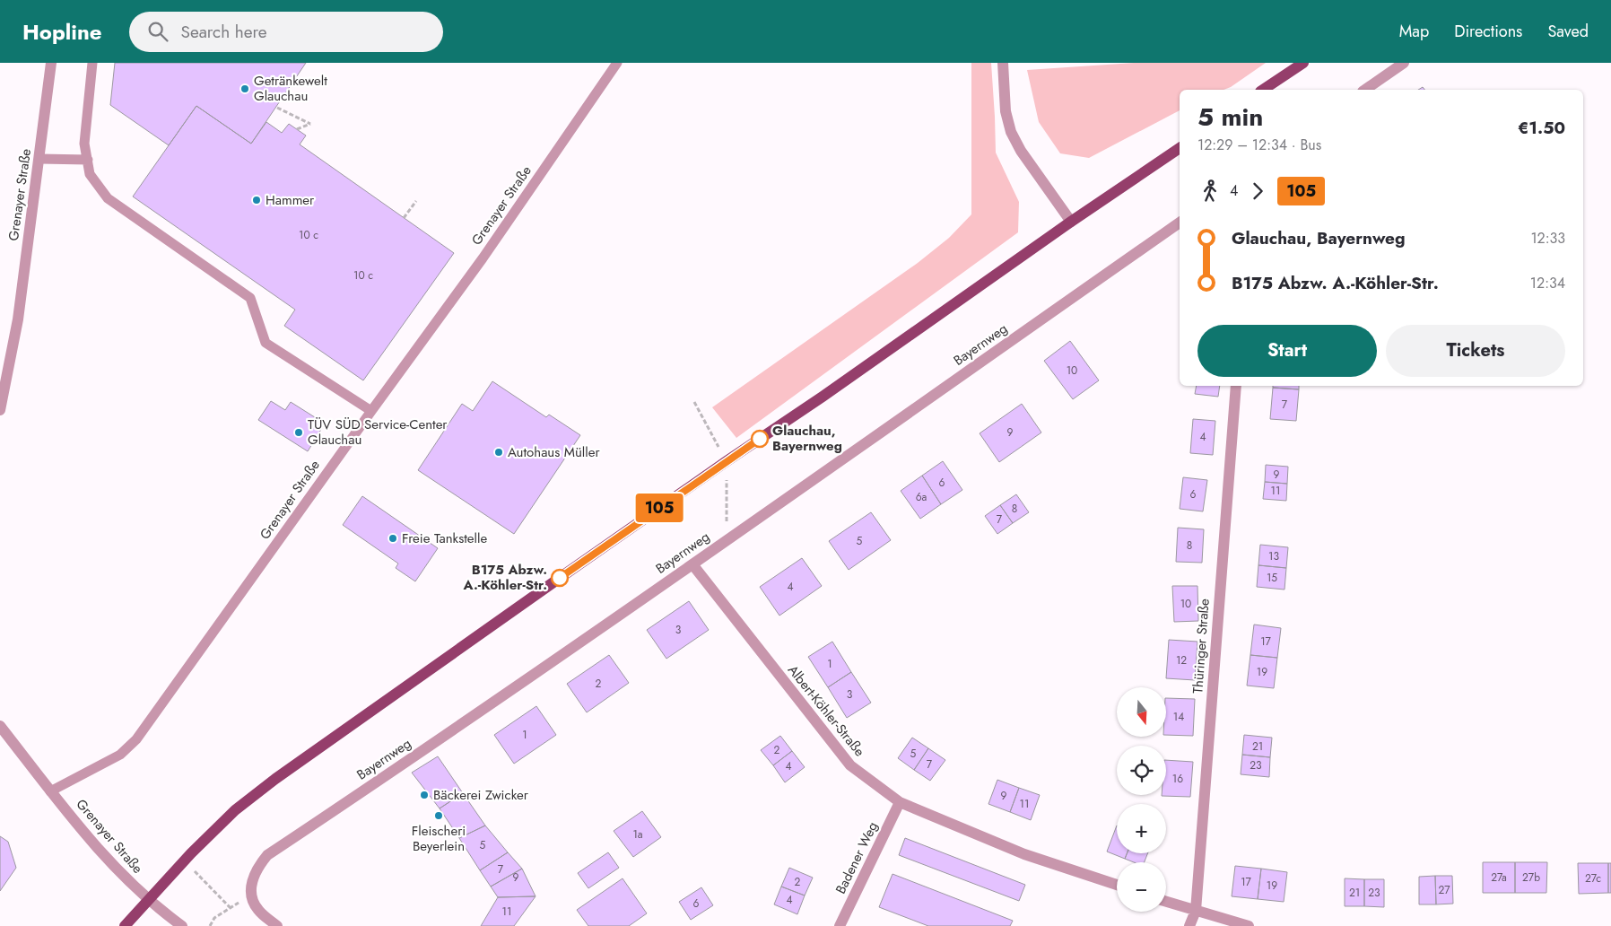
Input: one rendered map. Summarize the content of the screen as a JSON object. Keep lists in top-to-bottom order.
{
  "streets": {
    "street": [
      "Grenayer Straße",
      "Bayernweg",
      "Thüringer Straße",
      "Albert-Köhler-Straße",
      "Badener Weg"
    ]
  },
  "crossings": [
    ["Bayernweg", "Albert-Köhler-Straße"],
    ["Albert-Köhler-Straße", "Badener Weg"]
  ],
  "places": [
    "Getränkewelt Glauchau",
    "Hammer",
    "TÜV SÜD Service-Center Glauchau",
    "Glauchau, Bayernweg",
    "Autohaus Müller",
    "Freie Tankstelle",
    "B175 Abzw. A.-Köhler-Str.",
    "Bäckerei Zwicker",
    "Fleischeri Beyerlein"
  ],
  "lines": ["bus line 105"],
  "house_numbers": [
    "10 c",
    "10 c",
    "10",
    "7",
    "9",
    "4",
    "9",
    "6",
    "11",
    "6",
    "6a",
    "8",
    "7",
    "5",
    "8",
    "13",
    "15",
    "4",
    "10",
    "3",
    "17",
    "12",
    "1",
    "19",
    "2",
    "3",
    "14",
    "1",
    "21",
    "2",
    "5",
    "7",
    "23",
    "4",
    "16",
    "9",
    "11",
    "1a",
    "5",
    "7",
    "9",
    "27a",
    "27b",
    "27c",
    "2",
    "17",
    "19",
    "27",
    "21",
    "23",
    "4",
    "6",
    "11"
  ],
  "north": "bottom",
  "page": {
    "header": "Hopline",
    "search": "Search here",
    "nav": ["Map", "Directions", "Saved"],
    "on_map": "105",
    "heading": ["5 min", "12:29 – 12:34 · Bus", "€1.50"],
    "legs": ["4", "105"],
    "list": [
      {
        "name": "Glauchau, Bayernweg",
        "value": "12:33"
      },
      {
        "name": "B175 Abzw. A.-Köhler-Str.",
        "value": "12:34"
      }
    ],
    "buttons": ["Start", "Tickets"],
    "map_buttons": ["+", "−"]
  }
}
